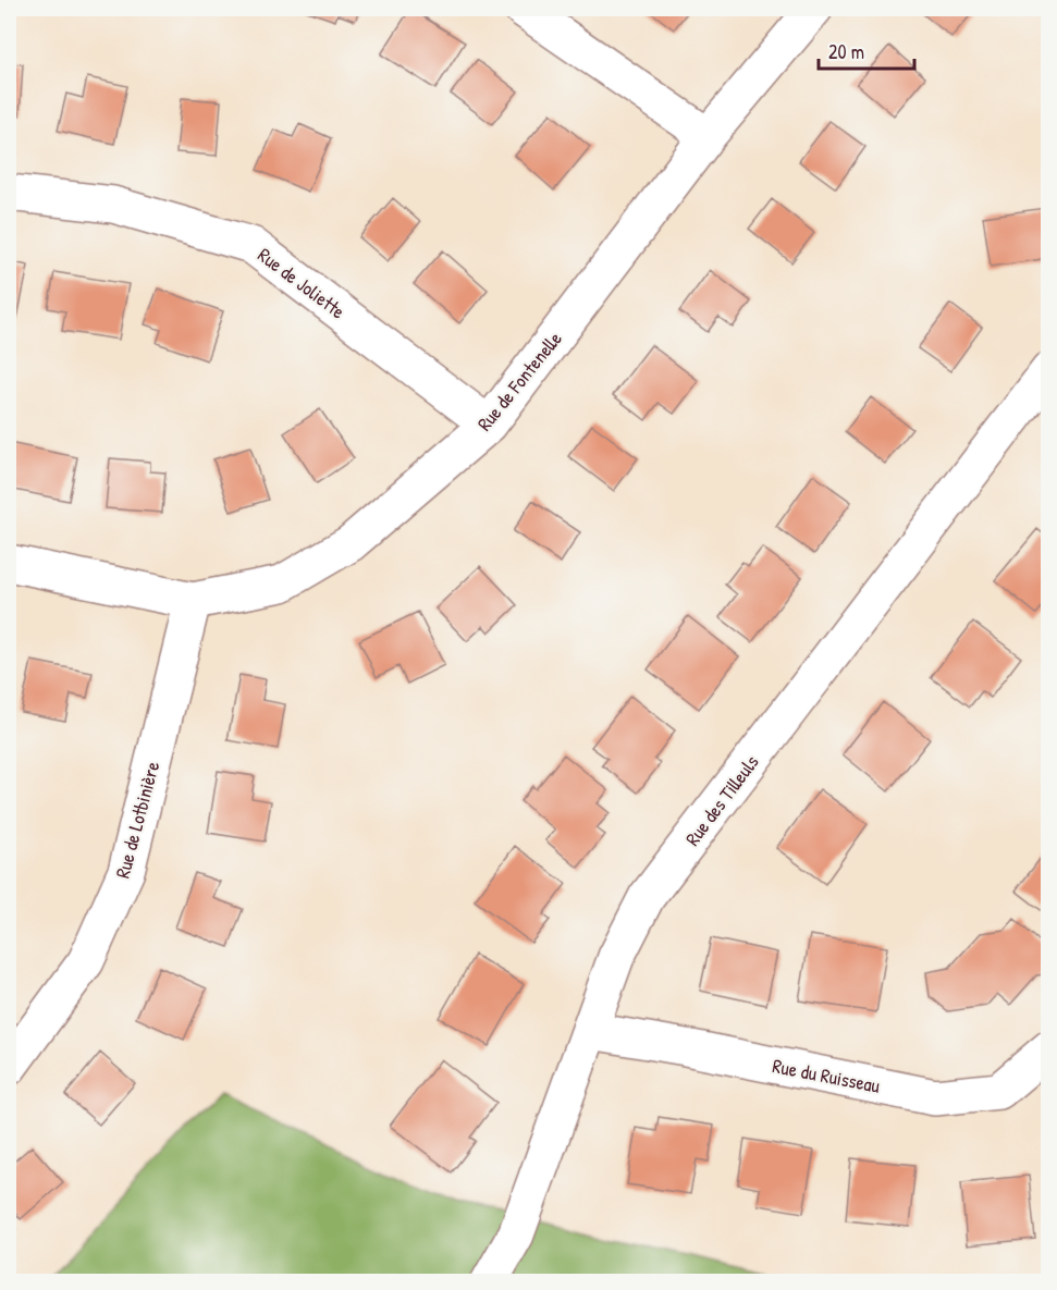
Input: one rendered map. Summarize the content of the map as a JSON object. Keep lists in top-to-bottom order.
{
  "streets": {
    "street": [
      "Rue de Joliette",
      "Rue de Fontenelle",
      "Rue des Tilleuls",
      "Rue de Lotbinière",
      "Rue du Ruisseau"
    ]
  },
  "crossings": [
    ["Rue de Joliette", "Rue de Fontenelle"],
    ["Rue de Fontenelle", "Rue de Lotbinière"],
    ["Rue des Tilleuls", "Rue du Ruisseau"]
  ],
  "scale_bar": "20 m"
}
